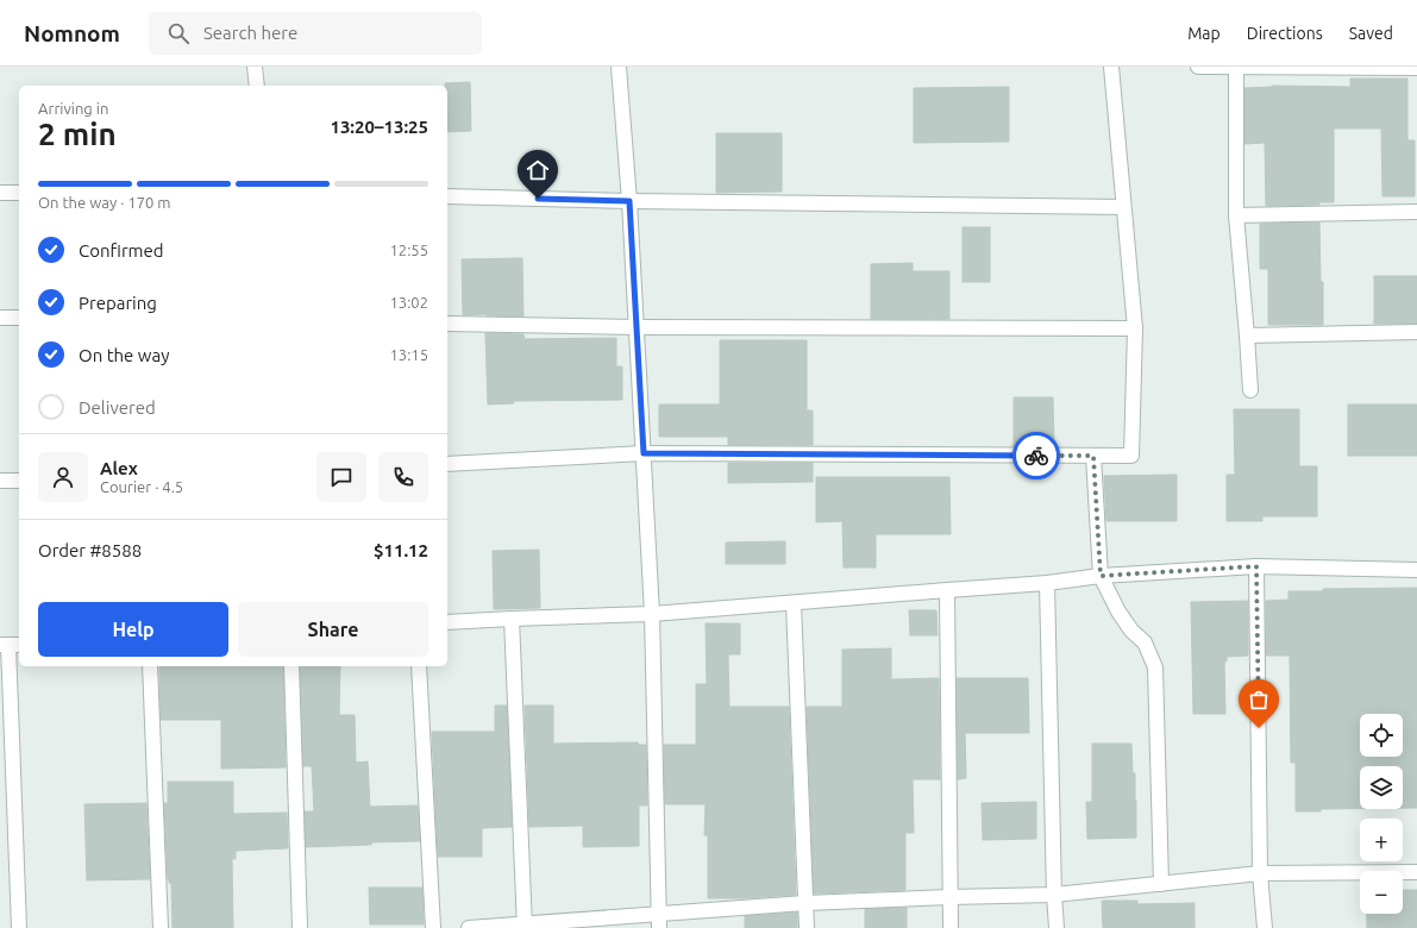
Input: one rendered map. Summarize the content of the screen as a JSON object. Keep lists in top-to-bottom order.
{
  "page": {
    "header": "Nomnom",
    "search": "Search here",
    "nav": ["Map", "Directions", "Saved"],
    "heading": ["2 min", "Arriving in", "13:20–13:25"],
    "panel": [
      "Alex",
      "Courier · 4.5",
      "Order #8588",
      "$11.12"
    ],
    "bar": "On the way · 170 m",
    "list": [
      ["Confirmed", "12:55"],
      ["Preparing", "13:02"],
      ["On the way", "13:15"],
      "Delivered"
    ],
    "buttons": ["Help", "Share"],
    "map_buttons": ["+", "−"]
  }
}
